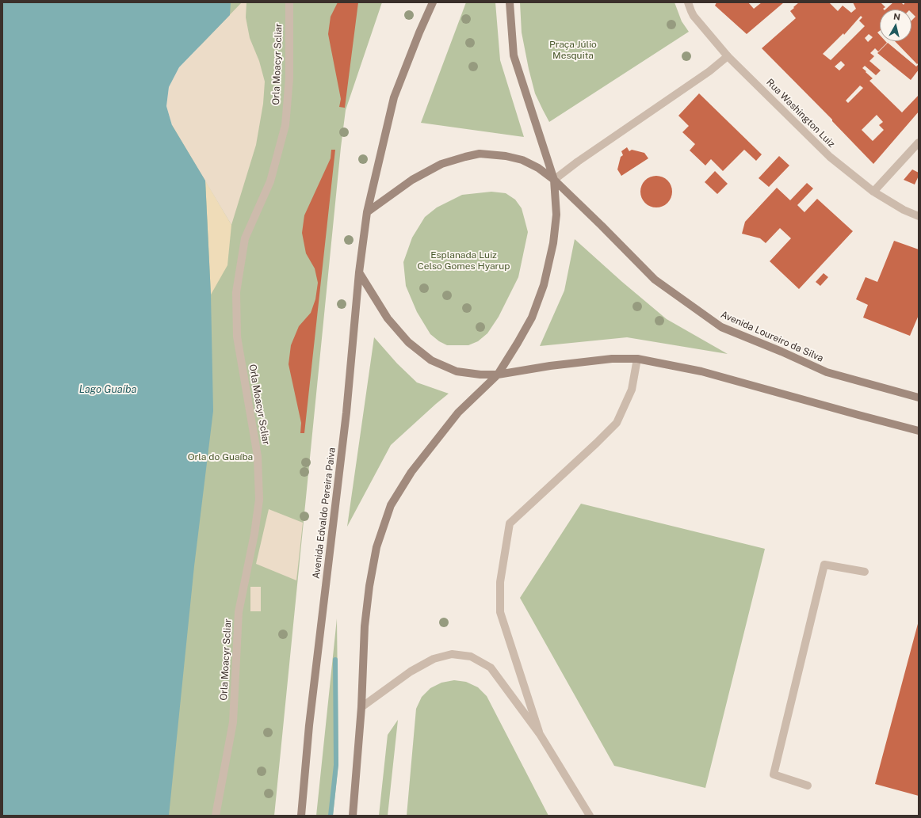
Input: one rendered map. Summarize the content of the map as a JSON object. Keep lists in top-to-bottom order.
{
  "streets": {
    "main road": ["Avenida Loureiro da Silva", "Avenida Edvaldo Pereira Paiva"],
    "street": ["Orla Moacyr Scliar", "Rua Washington Luiz"]
  },
  "crossings": [
    ["Avenida Loureiro da Silva", "Avenida Edvaldo Pereira Paiva"]
  ],
  "water": ["Lago Guaíba"],
  "parks": ["Praça Júlio Mesquita", "Esplanada Luiz Celso Gomes Hyarup", "Orla do Guaíba"],
  "north": "top"
}
